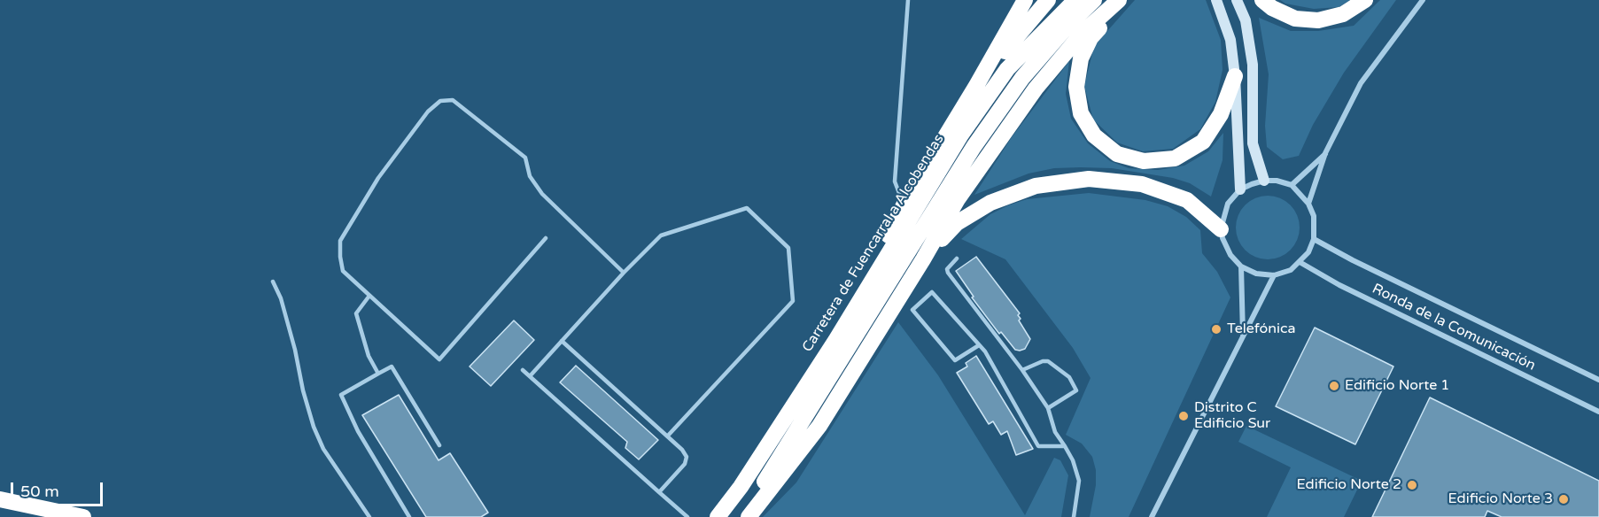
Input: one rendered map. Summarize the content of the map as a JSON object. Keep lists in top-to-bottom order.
{
  "streets": {
    "highway": ["Carretera de Fuencarral a Alcobendas"],
    "street": ["Ronda de la Comunicación"]
  },
  "places": [
    "Telefónica",
    "Edificio Norte 1",
    "Distrito C Edificio Sur",
    "Edificio Norte 2",
    "Edificio Norte 3"
  ],
  "scale_bar": "50 m"
}
